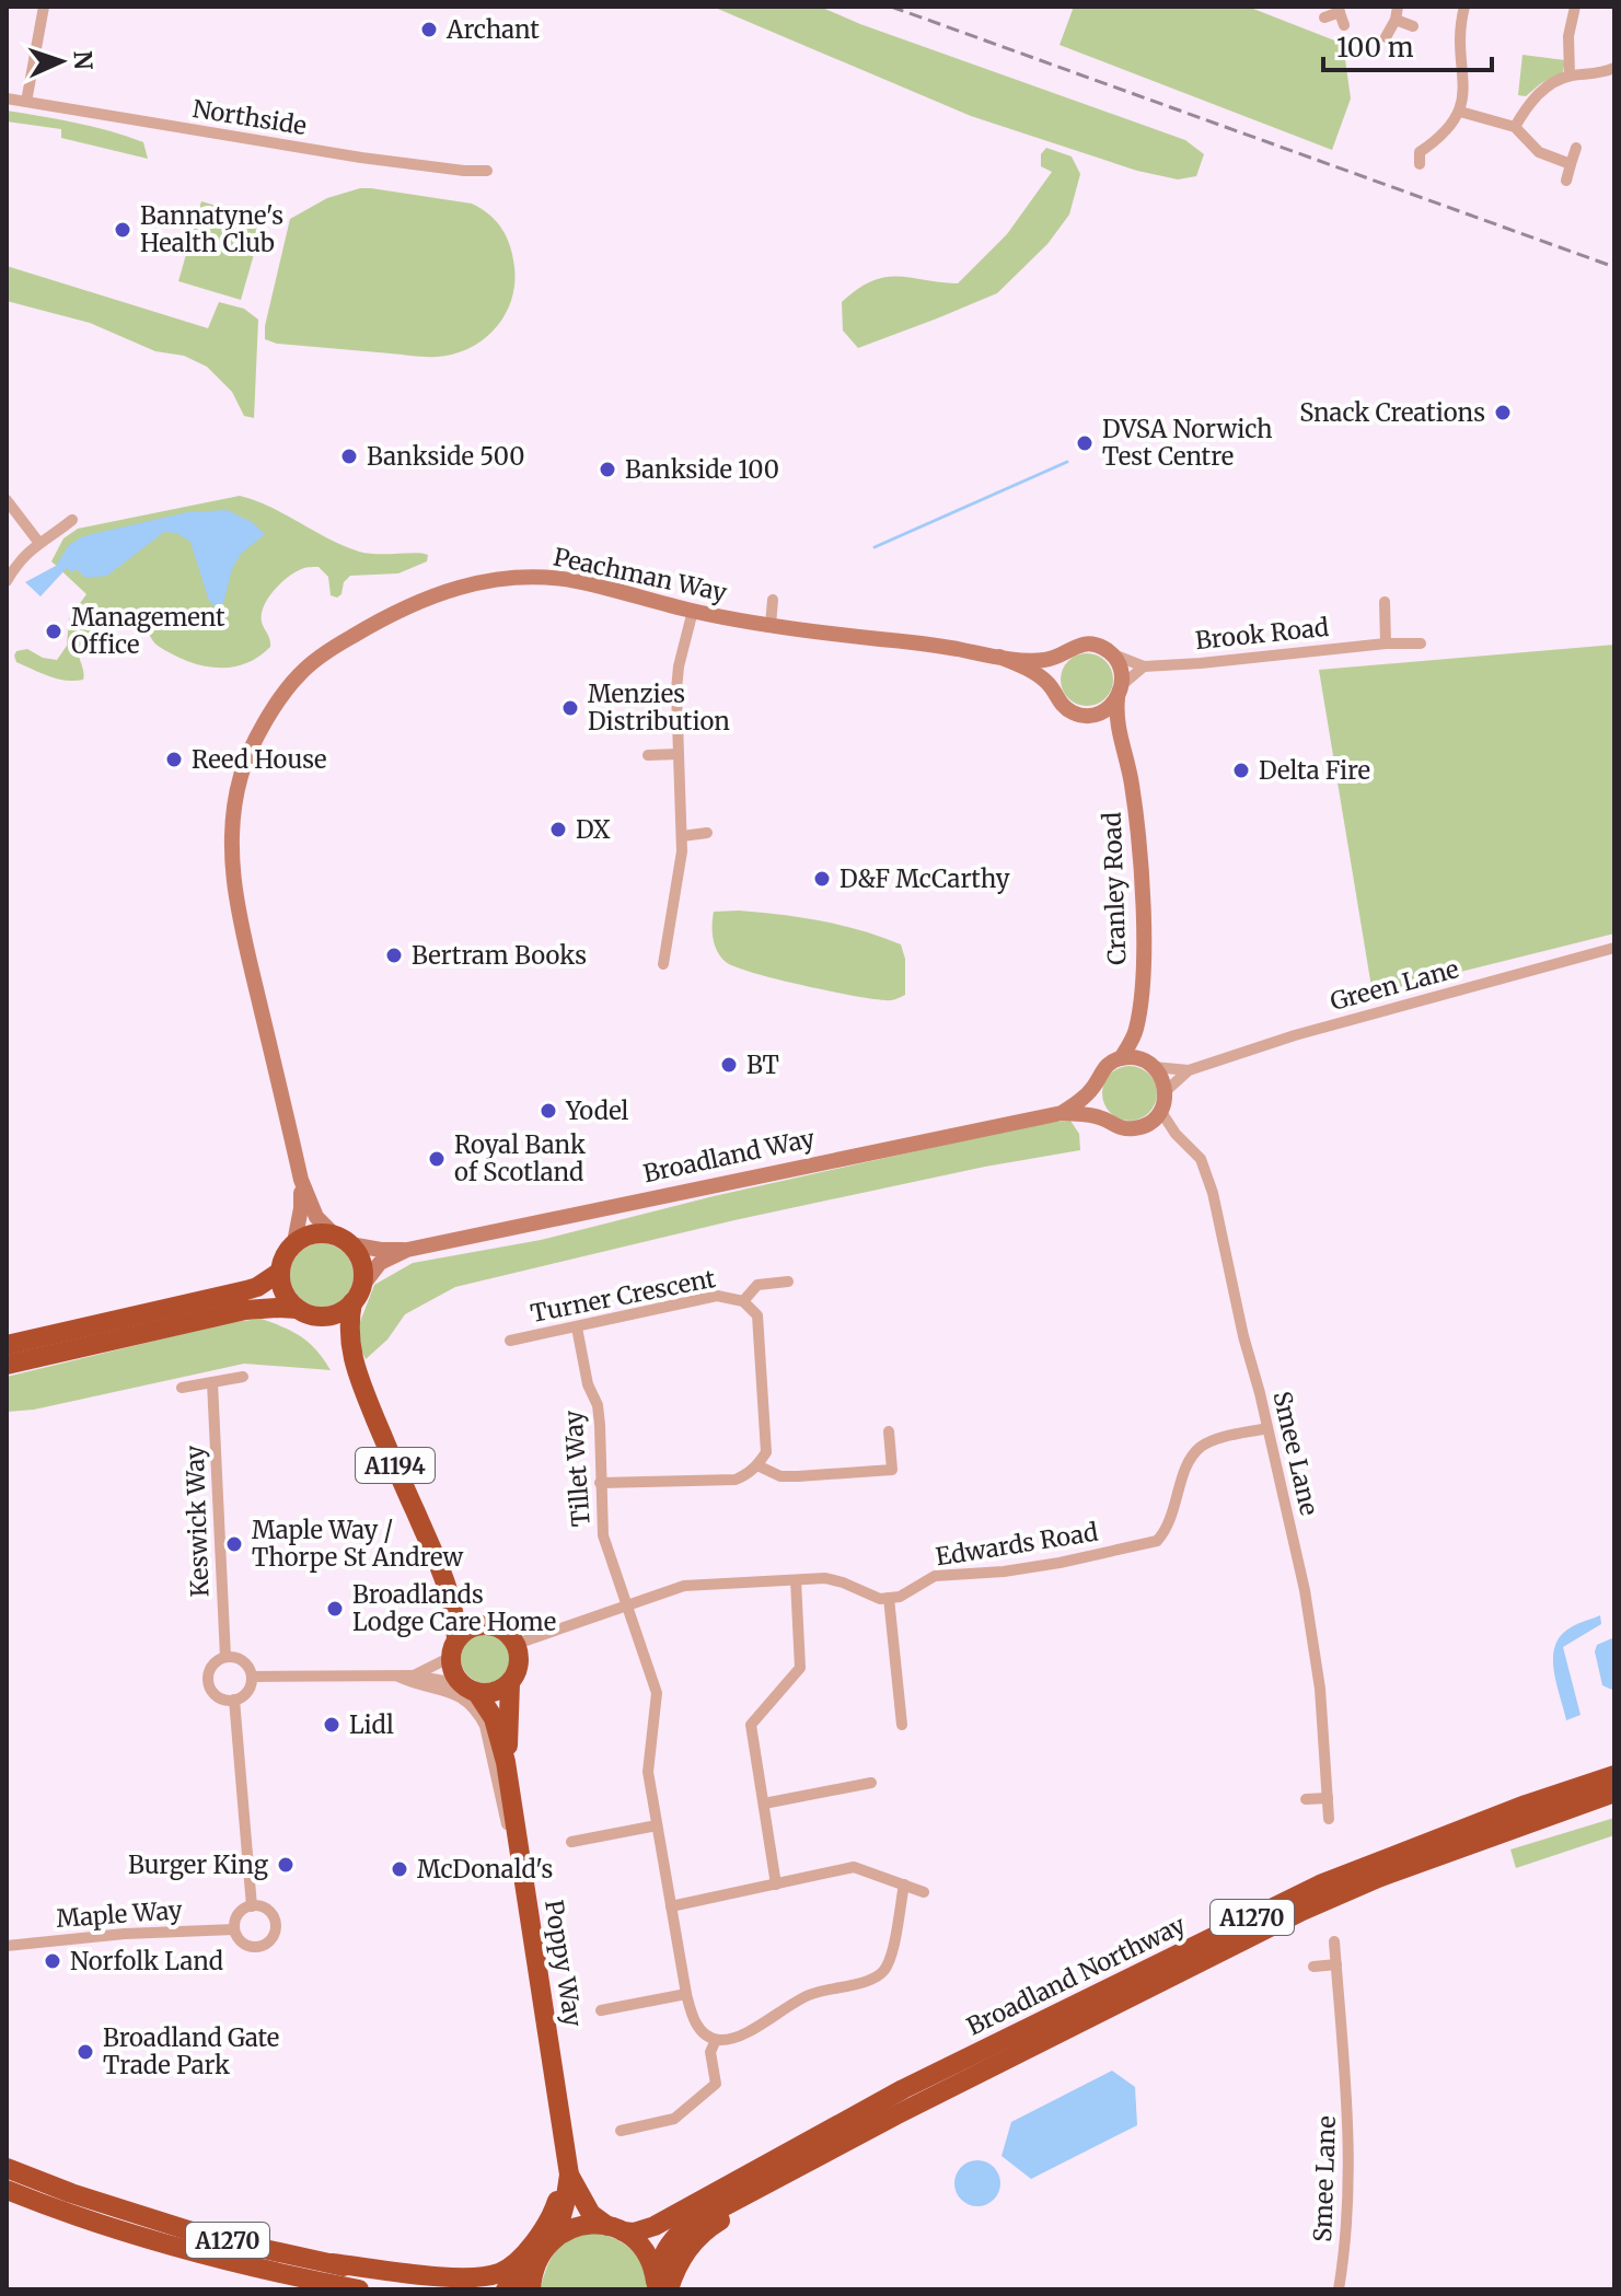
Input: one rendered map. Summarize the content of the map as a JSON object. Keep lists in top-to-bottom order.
{
  "streets": {
    "highway": [
      "A1194",
      "A1270",
      "Poppy Way",
      "Broadland Northway"
    ],
    "street": [
      "Northside",
      "Peachman Way",
      "Brook Road",
      "Cranley Road",
      "Green Lane",
      "Broadland Way",
      "Turner Crescent",
      "Smee Lane",
      "Tillet Way",
      "Keswick Way",
      "Edwards Road",
      "Maple Way"
    ]
  },
  "crossings": [
    ["Peachman Way", "Brook Road"],
    ["Peachman Way", "Cranley Road"],
    ["Peachman Way", "Broadland Way"],
    ["Peachman Way", "A1194"],
    ["Brook Road", "Cranley Road"],
    ["Cranley Road", "Green Lane"],
    ["Cranley Road", "Broadland Way"],
    ["Cranley Road", "Smee Lane"],
    ["Green Lane", "Broadland Way"],
    ["Green Lane", "Smee Lane"],
    ["Broadland Way", "Smee Lane"],
    ["Broadland Way", "A1194"],
    ["Turner Crescent", "Tillet Way"],
    ["Smee Lane", "Edwards Road"],
    ["A1194", "Poppy Way"],
    ["Poppy Way", "Broadland Northway"]
  ],
  "places": [
    "Archant",
    "Bannatyne's Health Club",
    "Snack Creations",
    "DVSA Norwich Test Centre",
    "Bankside 500",
    "Bankside 100",
    "Management Office",
    "Menzies Distribution",
    "Reed House",
    "Delta Fire",
    "DX",
    "D&F McCarthy",
    "Bertram Books",
    "BT",
    "Yodel",
    "Royal Bank of Scotland",
    "Maple Way / Thorpe St Andrew",
    "Broadlands Lodge Care Home",
    "Lidl",
    "Burger King",
    "McDonald's",
    "Norfolk Land",
    "Broadland Gate Trade Park"
  ],
  "scale_bar": "100 m",
  "north": "right"
}
